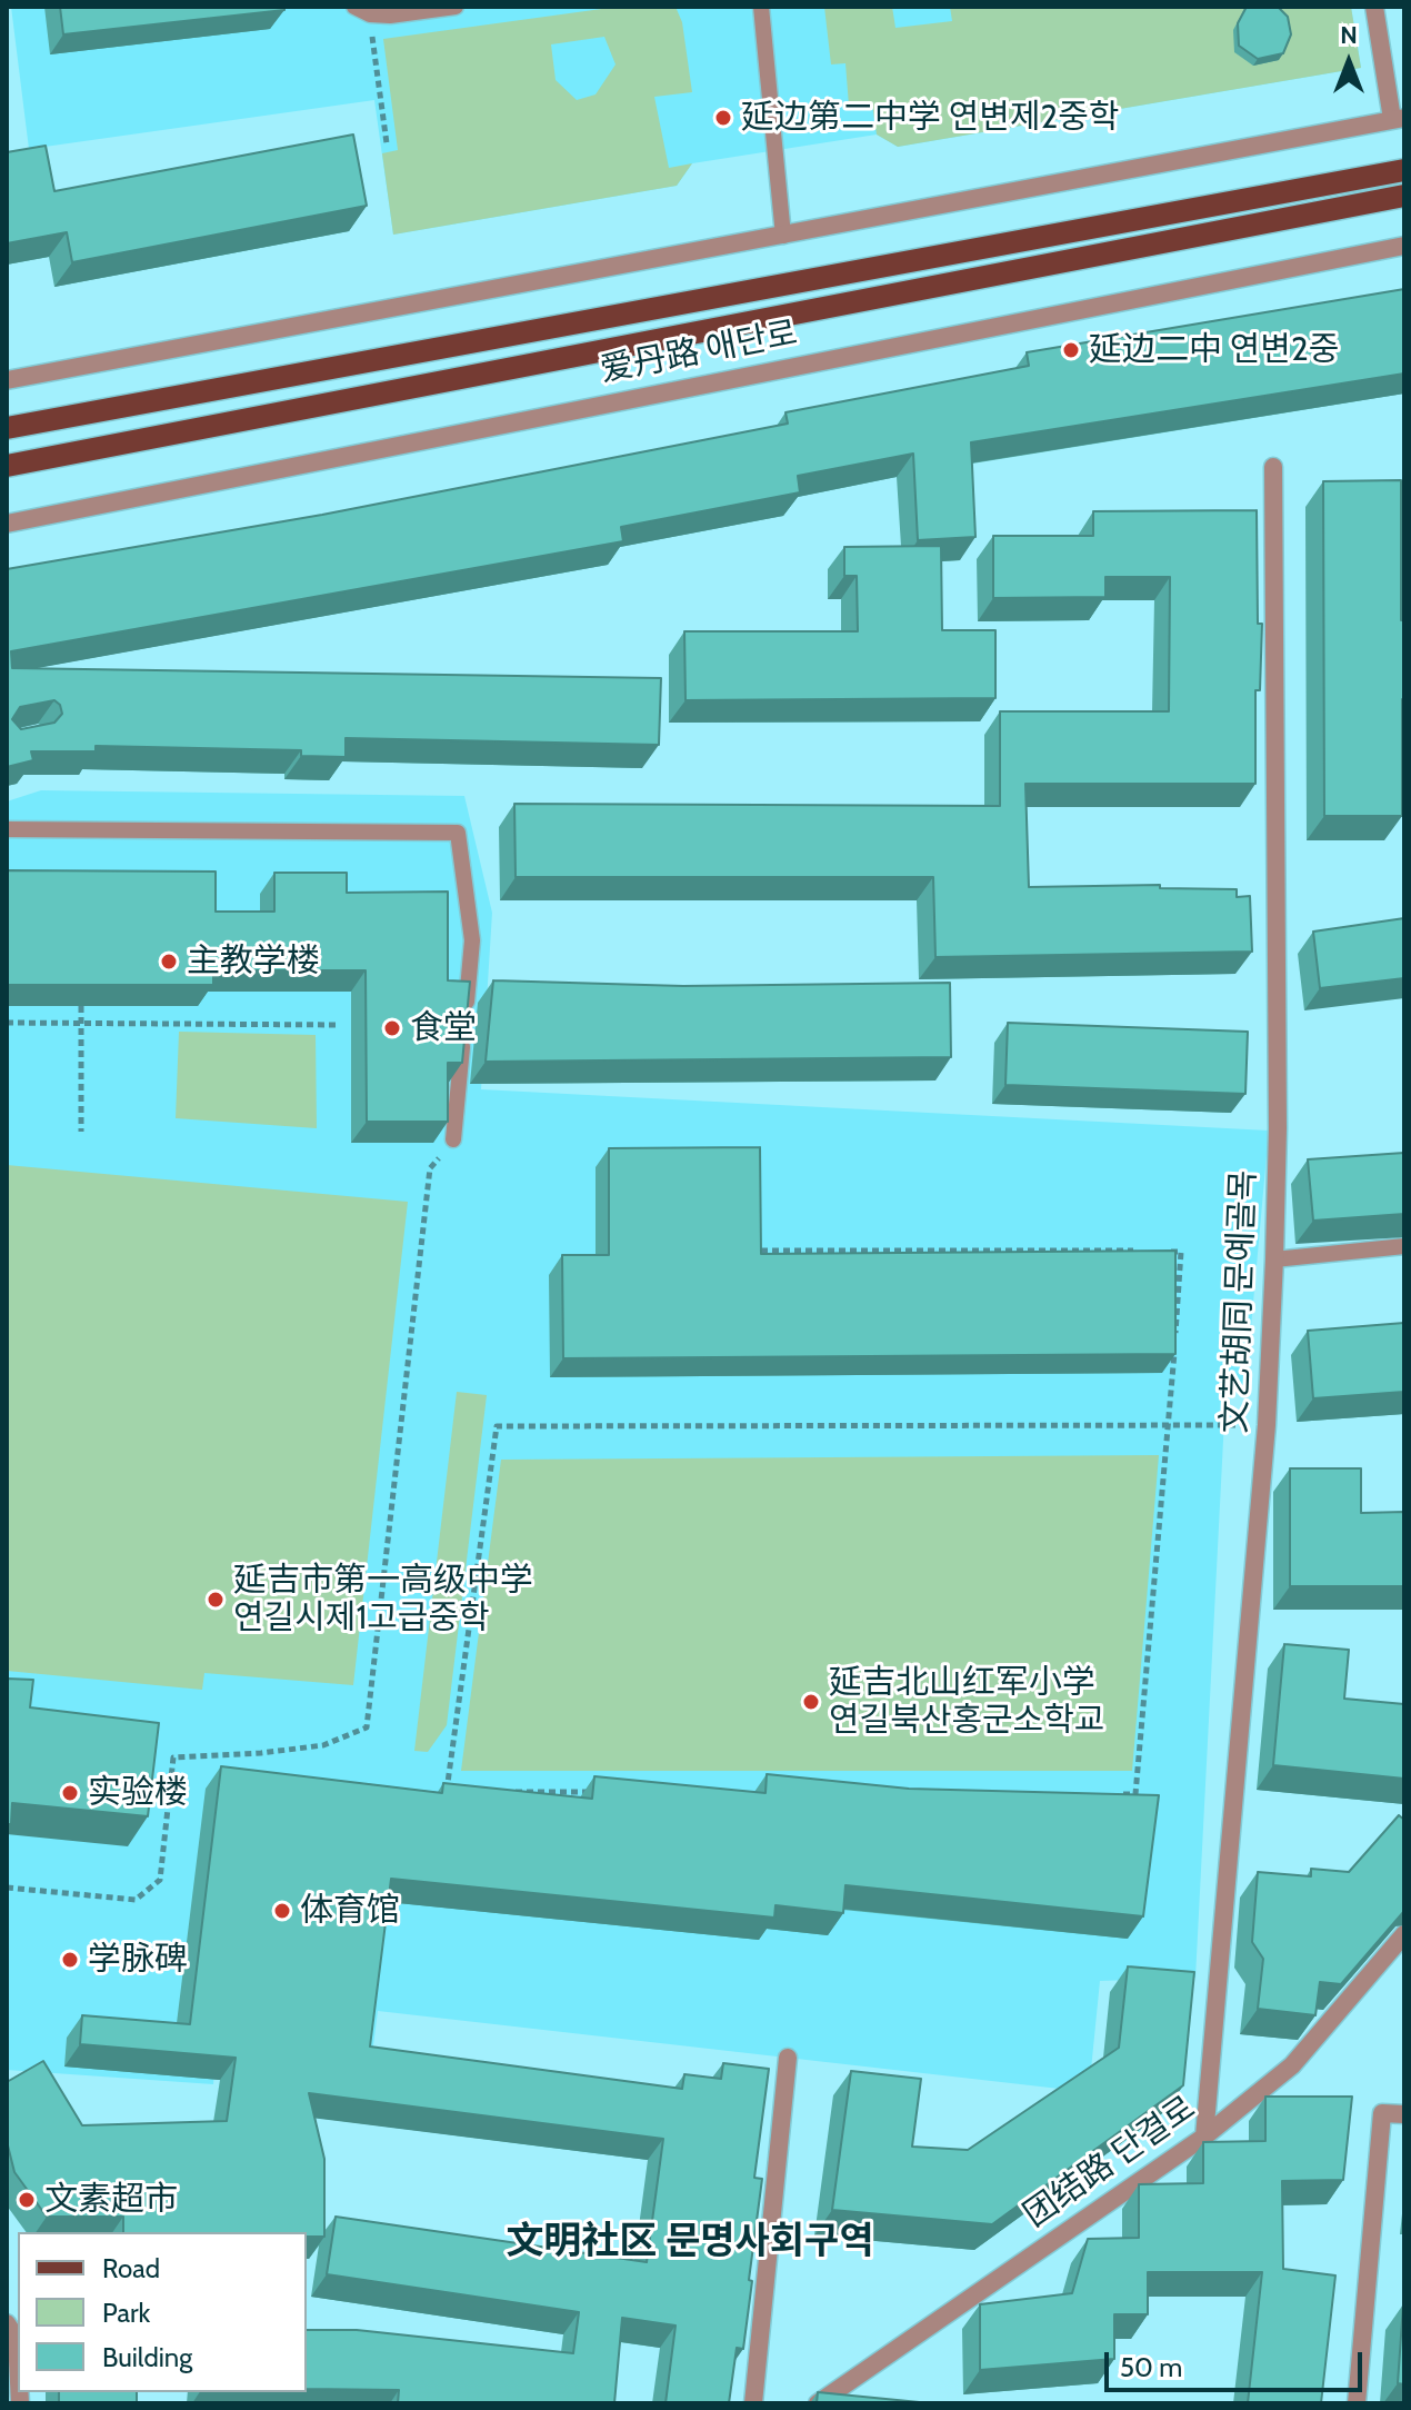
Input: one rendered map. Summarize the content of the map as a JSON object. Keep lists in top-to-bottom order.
{
  "streets": {
    "main road": ["爱丹路 애단로"],
    "street": ["文艺胡同 문예골목", "团结路 단결로"]
  },
  "crossings": [
    ["文艺胡同 문예골목", "团结路 단결로"]
  ],
  "districts": ["文明社区 문명사회구역"],
  "places": [
    "延边第二中学 연변제2중학",
    "延边二中 연변2중",
    "主教学楼",
    "食堂",
    "延吉市第一高级中学 연길시제1고급중학",
    "延吉北山红军小学 연길북산홍군소학교",
    "实验楼",
    "体育馆",
    "学脉碑",
    "文素超市"
  ],
  "legend": ["Road", "Park", "Building"],
  "scale_bar": "50 m",
  "north": "top"
}
